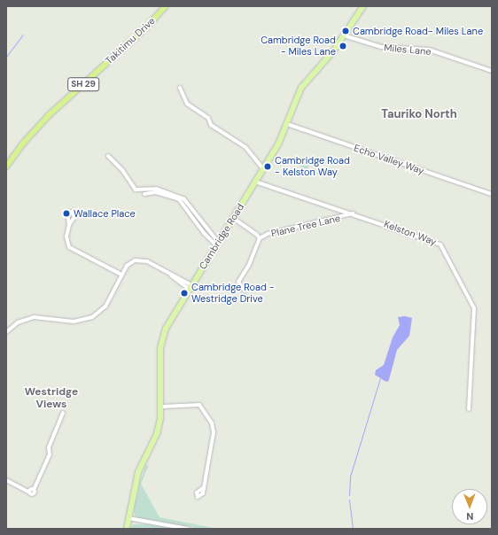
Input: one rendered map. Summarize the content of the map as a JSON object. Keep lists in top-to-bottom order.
{
  "streets": {
    "highway": ["Takitimu Drive", "SH 29"],
    "main road": ["Cambridge Road"],
    "street": [
      "Miles Lane",
      "Echo Valley Way",
      "Plane Tree Lane",
      "Kelston Way"
    ]
  },
  "crossings": [
    ["Miles Lane", "Cambridge Road"],
    ["Echo Valley Way", "Cambridge Road"],
    ["Plane Tree Lane", "Kelston Way"],
    ["Plane Tree Lane", "Cambridge Road"],
    ["Kelston Way", "Cambridge Road"]
  ],
  "districts": ["Tauriko North", "Westridge Views"],
  "places": [
    "Cambridge Road- Miles Lane",
    "Cambridge Road - Miles Lane",
    "Cambridge Road - Kelston Way",
    "Wallace Place",
    "Cambridge Road - Westridge Drive"
  ],
  "north": "bottom"
}
